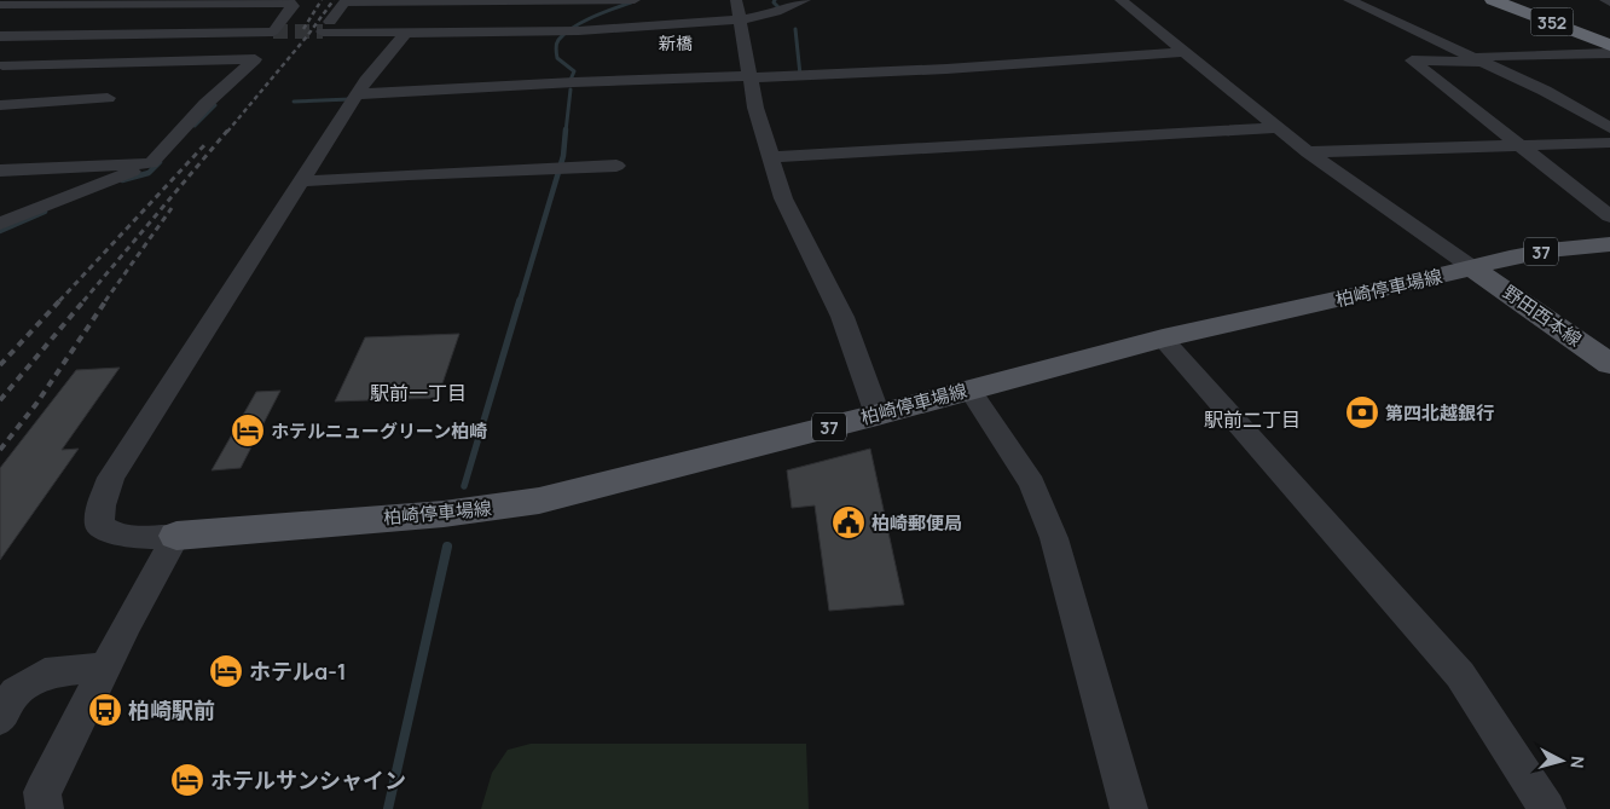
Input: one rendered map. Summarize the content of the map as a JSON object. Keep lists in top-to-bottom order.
{
  "streets": {
    "highway": ["352"],
    "main road": ["37", "柏崎停車場線", "野田西本線"]
  },
  "crossings": [
    ["柏崎停車場線", "野田西本線"]
  ],
  "districts": ["新橋", "駅前一丁目", "駅前二丁目"],
  "places": {
    "bank": ["第四北越銀行"],
    "hotel": ["ホテルニューグリーン柏崎", "ホテルα-1", "ホテルサンシャイン"],
    "public building": ["柏崎郵便局"],
    "bus stop": ["柏崎駅前"]
  },
  "north": "right"
}
